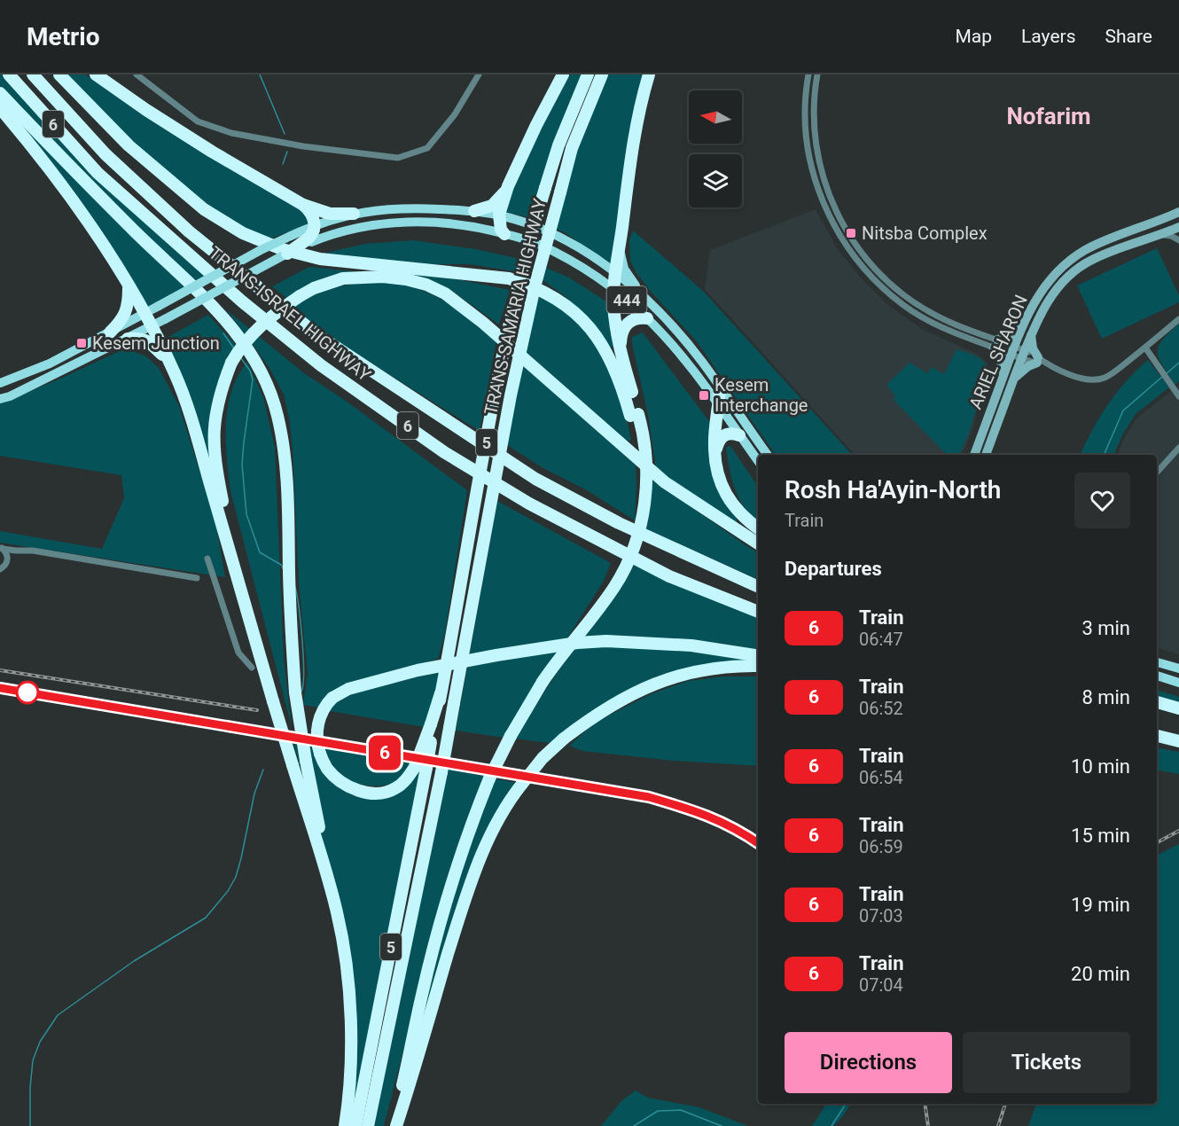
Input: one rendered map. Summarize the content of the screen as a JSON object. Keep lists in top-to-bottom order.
{
  "streets": {
    "highway": [
      "6",
      "TRANS-SAMARIA HIGHWAY",
      "TRANS-ISRAEL HIGHWAY",
      "5"
    ],
    "main road": ["444", "ARIEL SHARON"]
  },
  "crossings": [
    ["TRANS-SAMARIA HIGHWAY", "5"]
  ],
  "districts": ["Nofarim"],
  "places": {
    "transit": ["Nitsba Complex", "Kesem Junction", "Kesem Interchange"]
  },
  "north": "left",
  "page": {
    "header": "Metrio",
    "nav": ["Map", "Layers", "Share"],
    "on_map": "6",
    "heading": [
      ["Rosh Ha'Ayin-North", "Train"],
      "Departures"
    ],
    "list": [
      {
        "mark": "6",
        "name": "Train",
        "note": "06:47",
        "value": "3 min"
      },
      {
        "mark": "6",
        "name": "Train",
        "note": "06:52",
        "value": "8 min"
      },
      {
        "mark": "6",
        "name": "Train",
        "note": "06:54",
        "value": "10 min"
      },
      {
        "mark": "6",
        "name": "Train",
        "note": "06:59",
        "value": "15 min"
      },
      {
        "mark": "6",
        "name": "Train",
        "note": "07:03",
        "value": "19 min"
      },
      {
        "mark": "6",
        "name": "Train",
        "note": "07:04",
        "value": "20 min"
      }
    ],
    "buttons": ["Directions", "Tickets"]
  }
}
